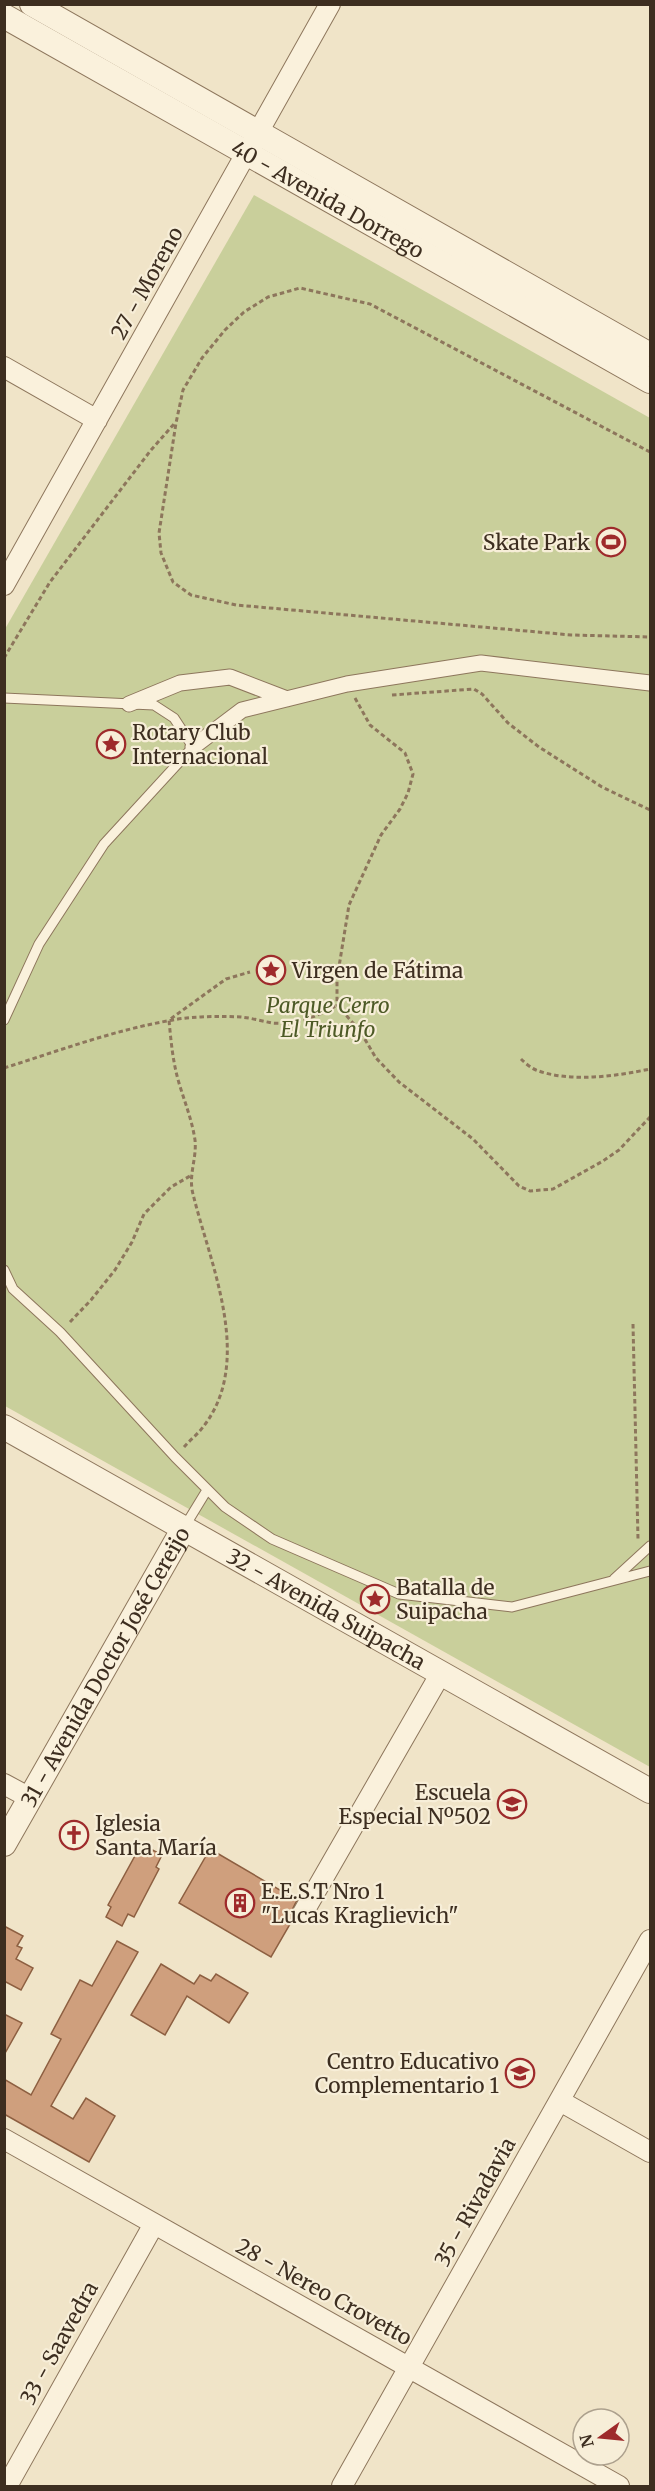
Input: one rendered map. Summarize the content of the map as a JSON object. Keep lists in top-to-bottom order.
{
  "streets": {
    "street": [
      "40 - Avenida Dorrego",
      "27 - Moreno",
      "32 - Avenida Suipacha",
      "31 - Avenida Doctor José Cereijo",
      "35 - Rivadavia",
      "28 - Nereo Crovetto",
      "33 - Saavedra"
    ]
  },
  "crossings": [
    ["40 - Avenida Dorrego", "27 - Moreno"],
    ["32 - Avenida Suipacha", "31 - Avenida Doctor José Cereijo"],
    ["35 - Rivadavia", "28 - Nereo Crovetto"],
    ["28 - Nereo Crovetto", "33 - Saavedra"]
  ],
  "parks": ["Parque Cerro El Triunfo"],
  "places": {
    "sports": ["Skate Park"],
    "place": ["Rotary Club Internacional", "Virgen de Fátima", "Batalla de Suipacha"],
    "school or university": ["Escuela Especial Nº502", "Centro Educativo Complementario 1"],
    "church": ["Iglesia Santa María"],
    "building": ["E.E.S.T Nro 1 \"Lucas Kraglievich\""]
  },
  "north": "left"
}
